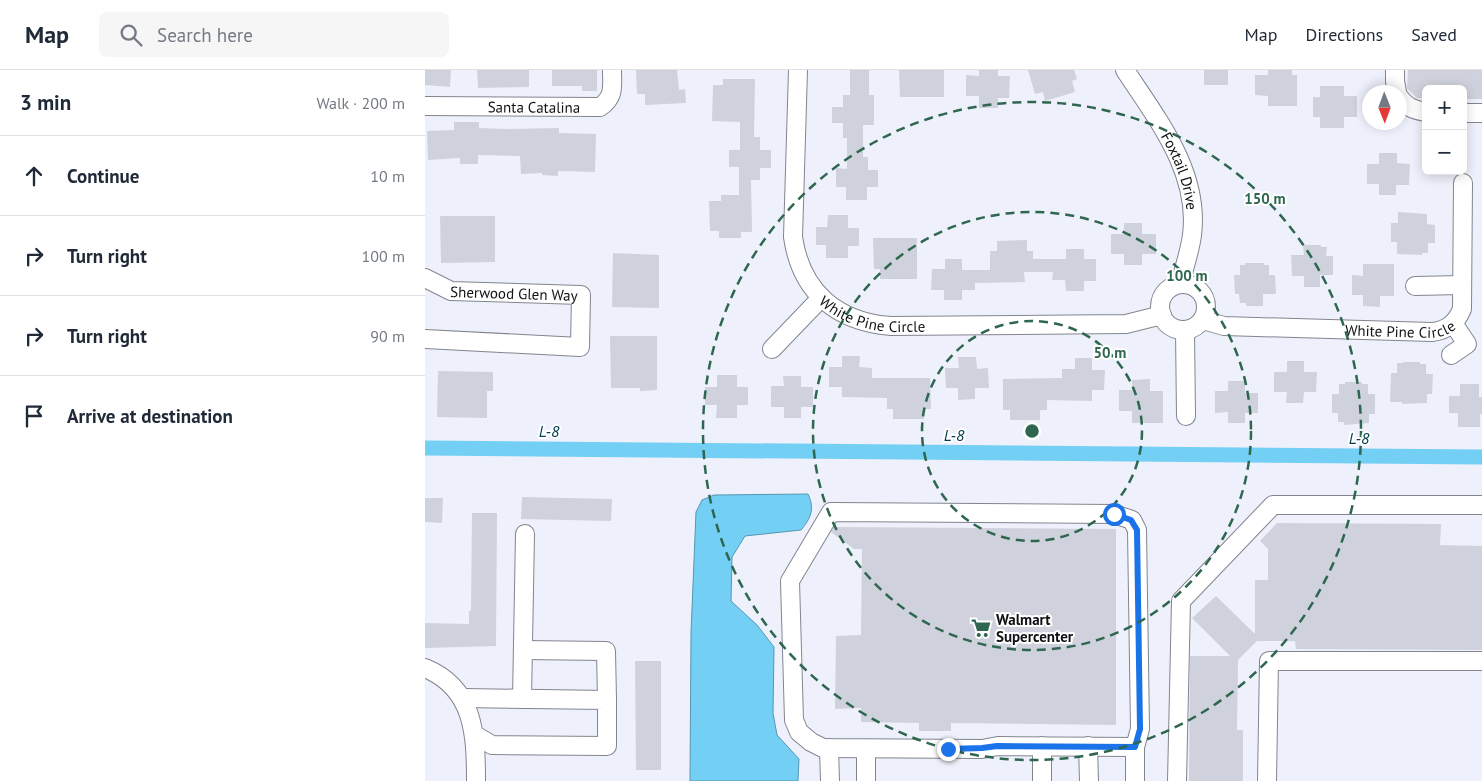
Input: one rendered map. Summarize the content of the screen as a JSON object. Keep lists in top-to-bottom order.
{
  "streets": {
    "street": [
      "Santa Catalina",
      "Foxtail Drive",
      "Sherwood Glen Way",
      "White Pine Circle"
    ]
  },
  "crossings": [
    ["Foxtail Drive", "White Pine Circle"]
  ],
  "water": ["L-8"],
  "places": {
    "supermarket": ["Walmart Supercenter"]
  },
  "north": "bottom",
  "page": {
    "header": "Map",
    "search": "Search here",
    "nav": ["Map", "Directions", "Saved"],
    "heading": ["3 min", "Walk · 200 m"],
    "map_buttons": ["+", "−"],
    "list": [
      ["Continue", "10 m"],
      ["Turn right", "100 m"],
      ["Turn right", "90 m"],
      "Arrive at destination"
    ]
  },
  "rings": ["150 m", "100 m", "50 m"]
}
